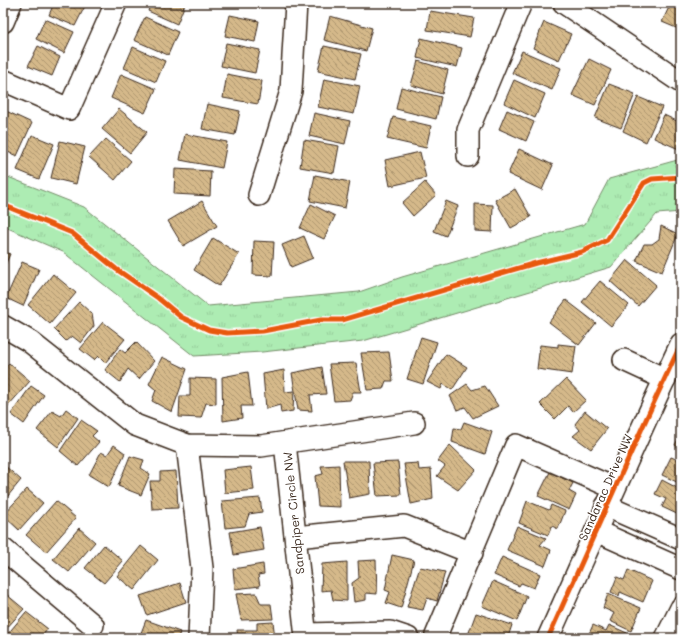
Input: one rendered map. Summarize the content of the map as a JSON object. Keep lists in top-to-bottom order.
{
  "streets": {
    "street": ["Sandarac Drive NW", "Sandpiper Circle NW"]
  }
}
